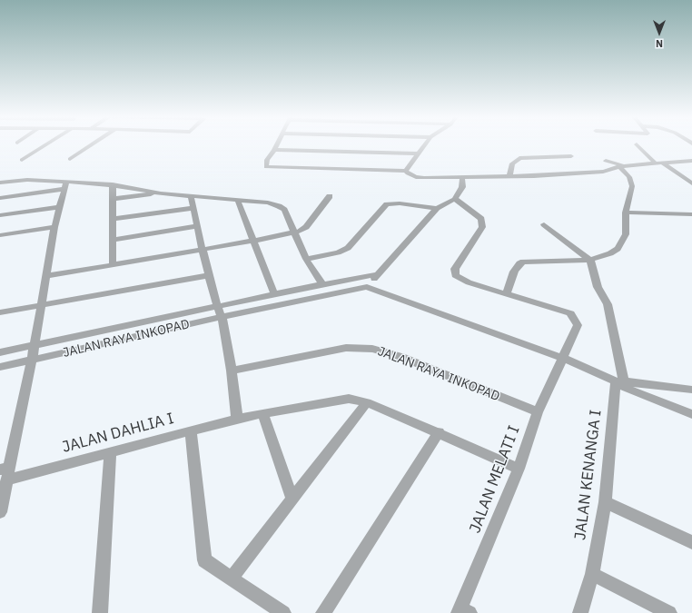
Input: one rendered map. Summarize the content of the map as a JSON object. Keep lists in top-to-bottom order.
{
  "streets": {
    "street": [
      "JALAN RAYA INKOPAD",
      "JALAN DAHLIA I",
      "JALAN KENANGA I",
      "JALAN MELATI I"
    ]
  },
  "crossings": [
    ["JALAN RAYA INKOPAD", "JALAN MELATI I"]
  ],
  "north": "bottom"
}
